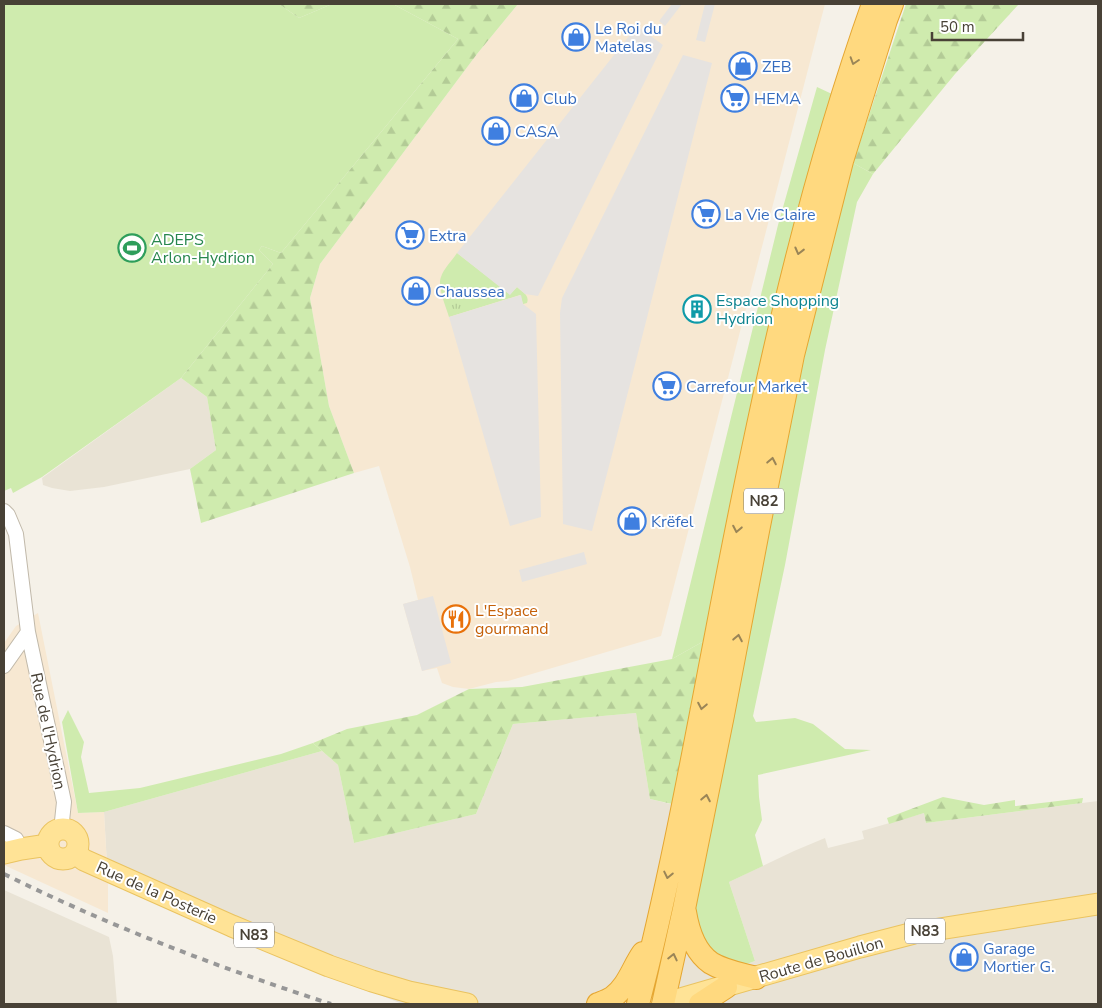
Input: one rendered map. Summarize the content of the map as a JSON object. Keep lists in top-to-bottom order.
{
  "streets": {
    "highway": ["N82"],
    "main road": ["Rue de la Posterie", "N83", "Route de Bouillon"],
    "street": ["Rue de l'Hydrion"]
  },
  "crossings": [
    ["N82", "Route de Bouillon"],
    ["Rue de l'Hydrion", "Rue de la Posterie"]
  ],
  "places": {
    "shop": [
      "Le Roi du Matelas",
      "ZEB",
      "Club",
      "CASA",
      "Chaussea",
      "Krëfel",
      "Garage Mortier G."
    ],
    "supermarket": [
      "HEMA",
      "La Vie Claire",
      "Extra",
      "Carrefour Market"
    ],
    "sports": ["ADEPS Arlon-Hydrion"],
    "building": ["Espace Shopping Hydrion"],
    "restaurant": ["L'Espace gourmand"]
  },
  "scale_bar": "50 m"
}
